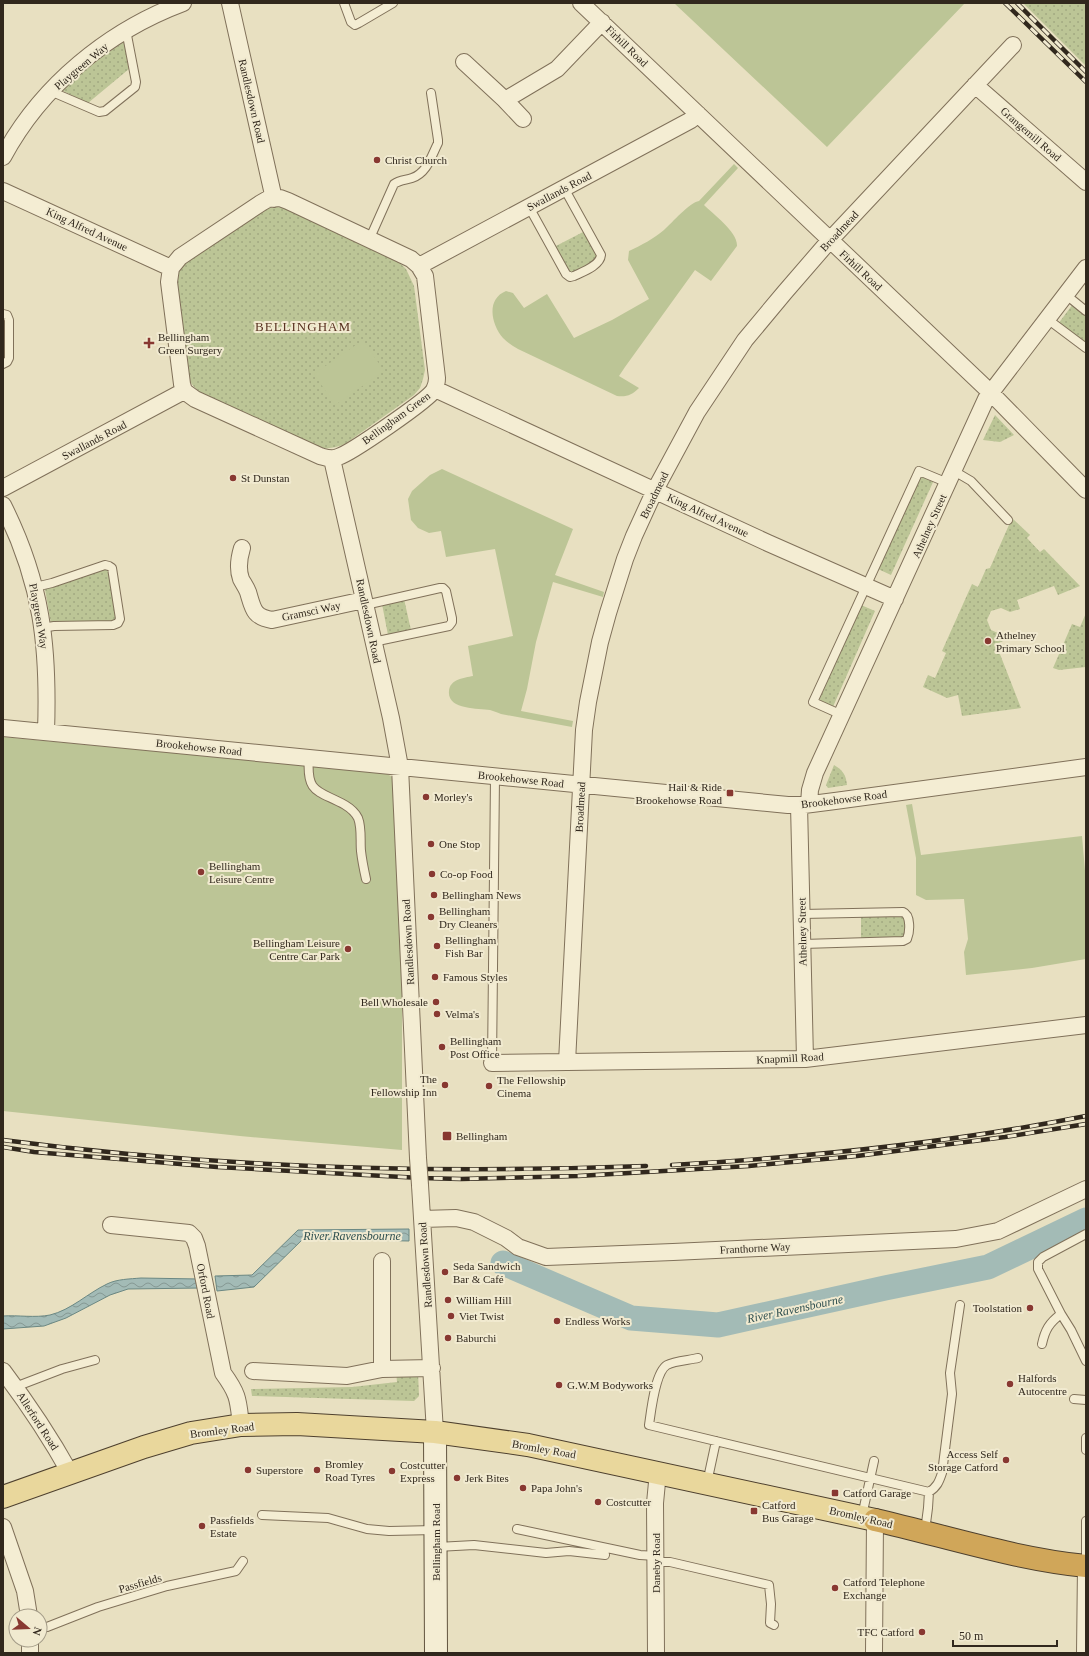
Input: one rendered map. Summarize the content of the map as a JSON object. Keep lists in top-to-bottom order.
{
  "streets": {
    "highway": ["Bromley Road"],
    "street": [
      "Firhill Road",
      "Playgreen Way",
      "Randlesdown Road",
      "Grangemill Road",
      "Swallands Road",
      "King Alfred Avenue",
      "Broadmead",
      "Bellingham Green",
      "Athelney Street",
      "Gramsci Way",
      "Brookehowse Road",
      "Knapmill Road",
      "Franthorne Way",
      "Orford Road",
      "Allerford Road",
      "Bellingham Road",
      "Daneby Road"
    ],
    "lane": ["Passfields"]
  },
  "crossings": [
    ["Firhill Road", "Swallands Road"],
    ["Firhill Road", "Broadmead"],
    ["Firhill Road", "Athelney Street"],
    ["Playgreen Way", "Brookehowse Road"],
    ["Randlesdown Road", "Bellingham Green"],
    ["Randlesdown Road", "Gramsci Way"],
    ["Randlesdown Road", "Brookehowse Road"],
    ["Randlesdown Road", "Franthorne Way"],
    ["Randlesdown Road", "Bromley Road"],
    ["Randlesdown Road", "Bellingham Road"],
    ["Grangemill Road", "Broadmead"],
    ["Swallands Road", "Bellingham Green"],
    ["King Alfred Avenue", "Broadmead"],
    ["King Alfred Avenue", "Bellingham Green"],
    ["King Alfred Avenue", "Athelney Street"],
    ["Broadmead", "Brookehowse Road"],
    ["Broadmead", "Knapmill Road"],
    ["Athelney Street", "Brookehowse Road"],
    ["Athelney Street", "Knapmill Road"],
    ["Orford Road", "Bromley Road"],
    ["Allerford Road", "Bromley Road"],
    ["Bromley Road", "Bellingham Road"],
    ["Bromley Road", "Daneby Road"]
  ],
  "districts": ["BELLINGHAM"],
  "water": ["River Ravensbourne"],
  "places": {
    "other": [
      "Christ Church",
      "St Dunstan",
      "Athelney Primary School",
      "Morley's",
      "One Stop",
      "Bellingham Leisure Centre",
      "Co-op Food",
      "Bellingham News",
      "Bellingham Dry Cleaners",
      "Bellingham Fish Bar",
      "Bellingham Leisure Centre Car Park",
      "Famous Styles",
      "Bell Wholesale",
      "Velma's",
      "Bellingham Post Office",
      "The Fellowship Inn",
      "The Fellowship Cinema",
      "Seda Sandwich Bar & Café",
      "William Hill",
      "Toolstation",
      "Viet Twist",
      "Endless Works",
      "Baburchi",
      "Halfords Autocentre",
      "G.W.M Bodyworks",
      "Access Self Storage Catford",
      "Superstore",
      "Bromley Road Tyres",
      "Costcutter Express",
      "Jerk Bites",
      "Papa John's",
      "Costcutter",
      "Passfields Estate",
      "Catford Telephone Exchange",
      "TFC Catford"
    ],
    "health": ["Bellingham Green Surgery"],
    "transit": [
      "Hail & Ride Brookehowse Road",
      "Bellingham",
      "Catford Garage",
      "Catford Bus Garage"
    ]
  },
  "scale_bar": "50 m",
  "north": "right"
}
